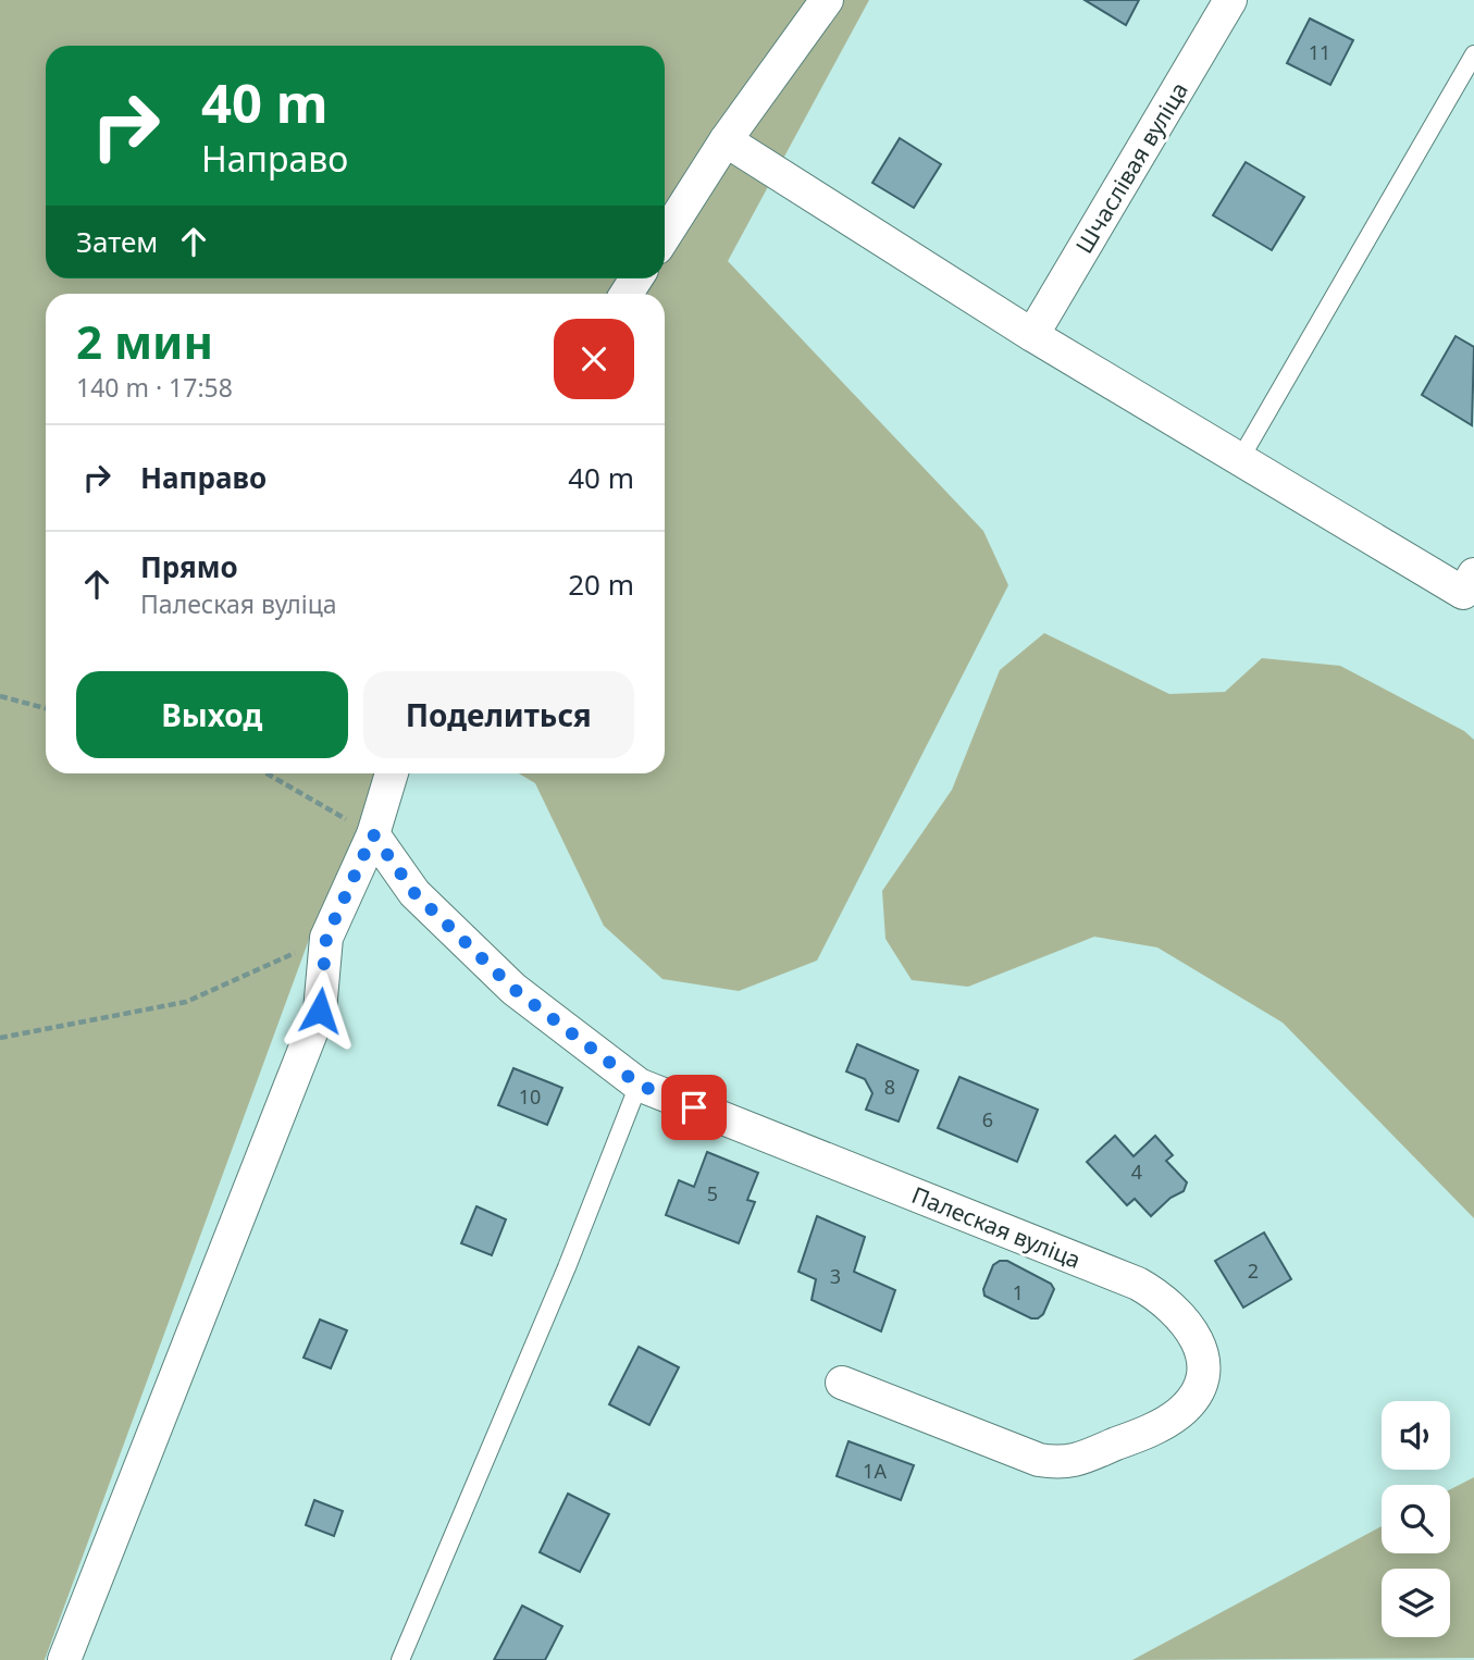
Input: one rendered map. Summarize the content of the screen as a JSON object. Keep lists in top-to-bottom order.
{
  "streets": {
    "street": ["Шчаслівая вуліца", "Палеская вуліца"]
  },
  "house_numbers": [
    "11",
    "8",
    "10",
    "6",
    "4",
    "5",
    "2",
    "3",
    "1",
    "1A"
  ],
  "page": {
    "turn": ["40 m", "Направо"],
    "then": "Затем",
    "heading": ["2 мин", "140 m · 17:58"],
    "list": [
      {
        "name": "Направо",
        "value": "40 m"
      },
      {
        "name": "Прямо",
        "note": "Палеская вуліца",
        "value": "20 m"
      }
    ],
    "buttons": ["Выход", "Поделиться"]
  }
}
